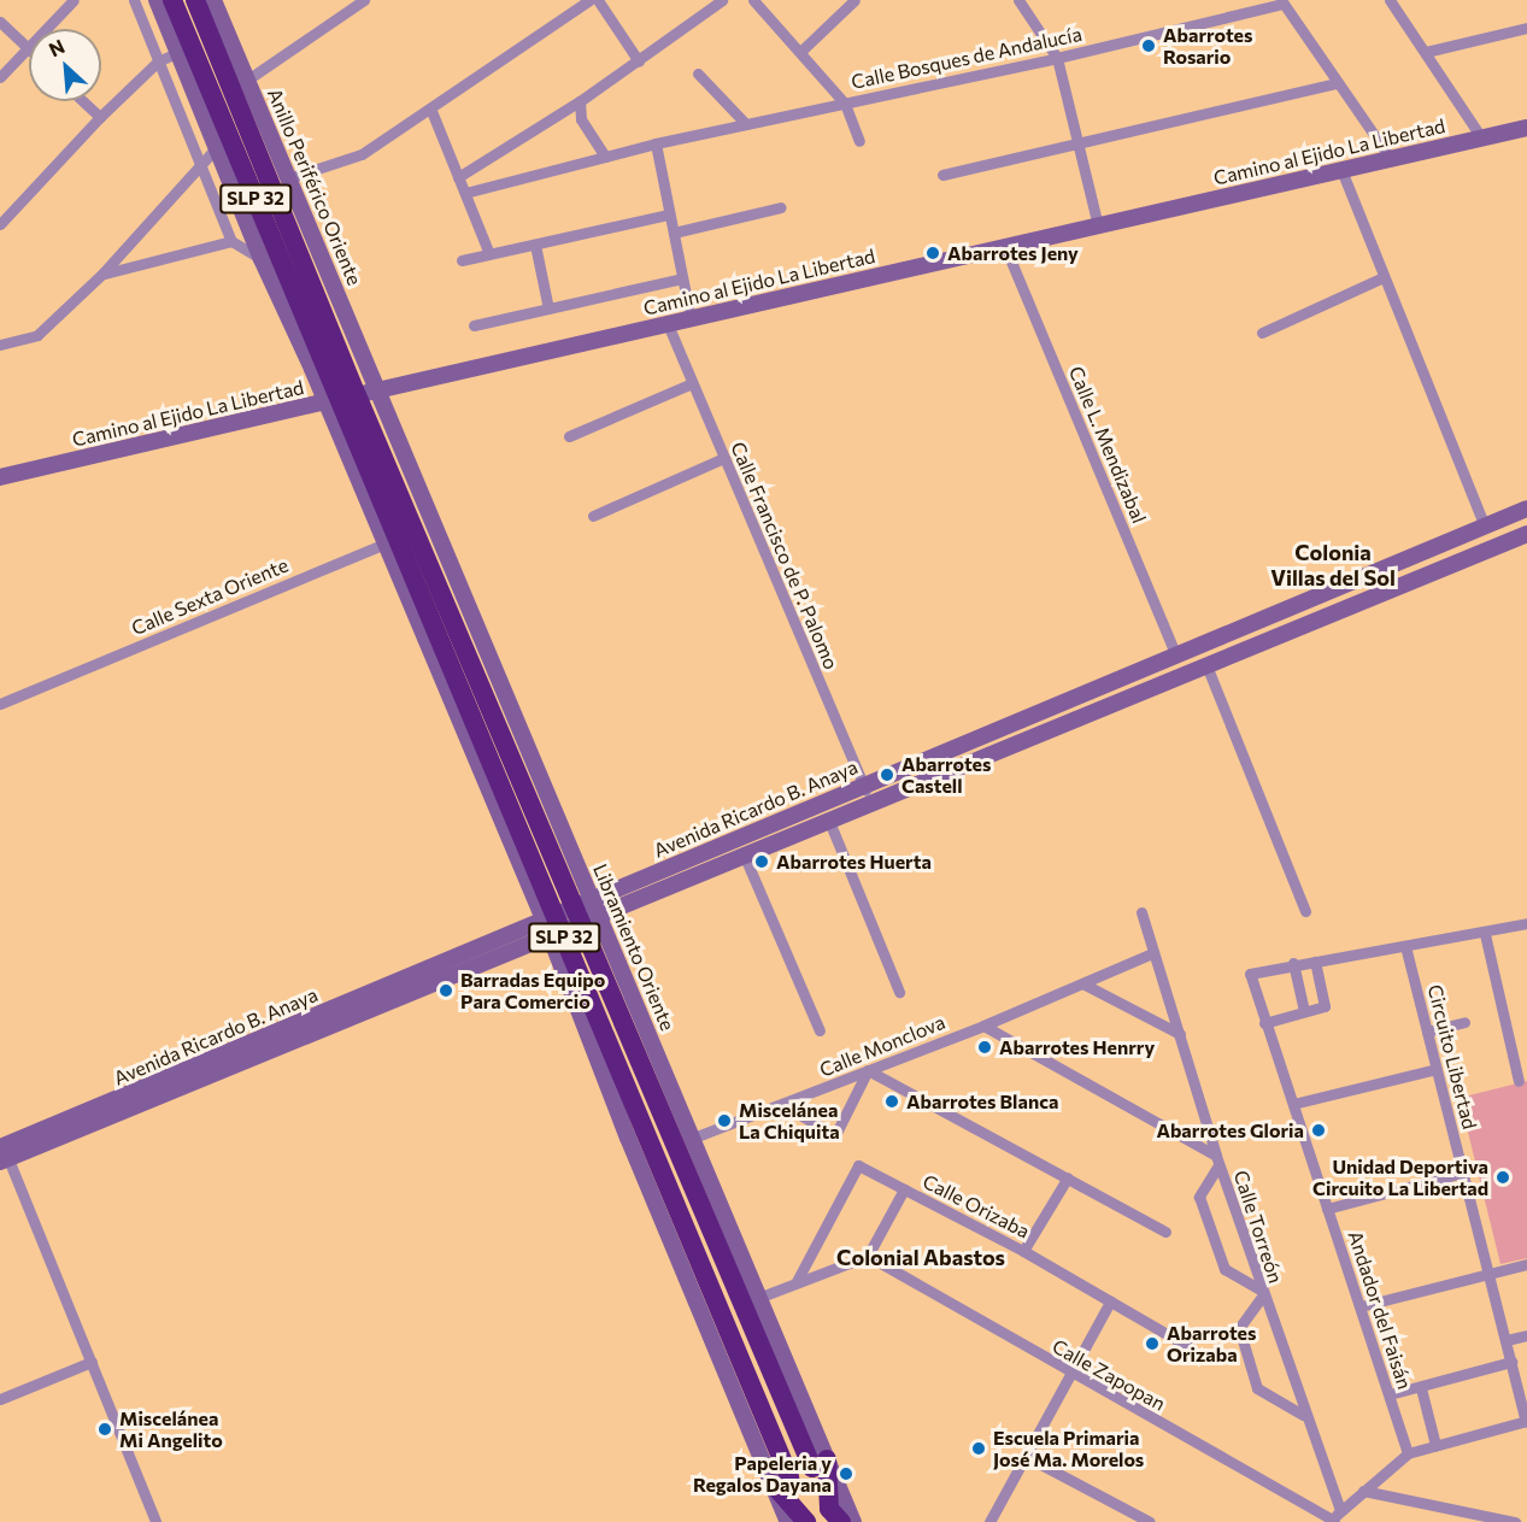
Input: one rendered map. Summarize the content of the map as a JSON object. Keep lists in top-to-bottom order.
{
  "streets": {
    "highway": ["Anillo Periférico Oriente", "SLP 32", "Libramiento Oriente"],
    "main road": ["Camino al Ejido La Libertad", "Avenida Ricardo B. Anaya"],
    "street": [
      "Calle Bosques de Andalucía",
      "Calle L. Mendizabal",
      "Calle Francisco de P. Palomo",
      "Calle Sexta Oriente",
      "Calle Monclova",
      "Circuito Libertad",
      "Calle Orizaba",
      "Calle Torreón",
      "Andador del Faisán",
      "Calle Zapopan"
    ]
  },
  "crossings": [
    ["Camino al Ejido La Libertad", "Anillo Periférico Oriente"],
    ["Camino al Ejido La Libertad", "SLP 32"],
    ["Camino al Ejido La Libertad", "Calle L. Mendizabal"],
    ["Camino al Ejido La Libertad", "Calle Francisco de P. Palomo"],
    ["Camino al Ejido La Libertad", "Libramiento Oriente"],
    ["Anillo Periférico Oriente", "SLP 32"],
    ["Anillo Periférico Oriente", "Libramiento Oriente"],
    ["SLP 32", "Libramiento Oriente"],
    ["Calle L. Mendizabal", "Avenida Ricardo B. Anaya"],
    ["Calle Francisco de P. Palomo", "Avenida Ricardo B. Anaya"],
    ["Calle Sexta Oriente", "Libramiento Oriente"],
    ["Avenida Ricardo B. Anaya", "Libramiento Oriente"],
    ["Libramiento Oriente", "Calle Monclova"],
    ["Calle Monclova", "Calle Torreón"]
  ],
  "districts": ["Colonia Villas del Sol", "Colonial Abastos"],
  "places": [
    "Abarrotes Rosario",
    "Abarrotes Jeny",
    "Abarrotes Castell",
    "Abarrotes Huerta",
    "Barradas Equipo Para Comercio",
    "Abarrotes Henrry",
    "Abarrotes Blanca",
    "Miscelánea La Chiquita",
    "Abarrotes Gloria",
    "Unidad Deportiva Circuito La Libertad",
    "Abarrotes Orizaba",
    "Miscelánea Mi Angelito",
    "Escuela Primaria José Ma. Morelos",
    "Papeleria y Regalos Dayana"
  ],
  "north": "top left"
}
